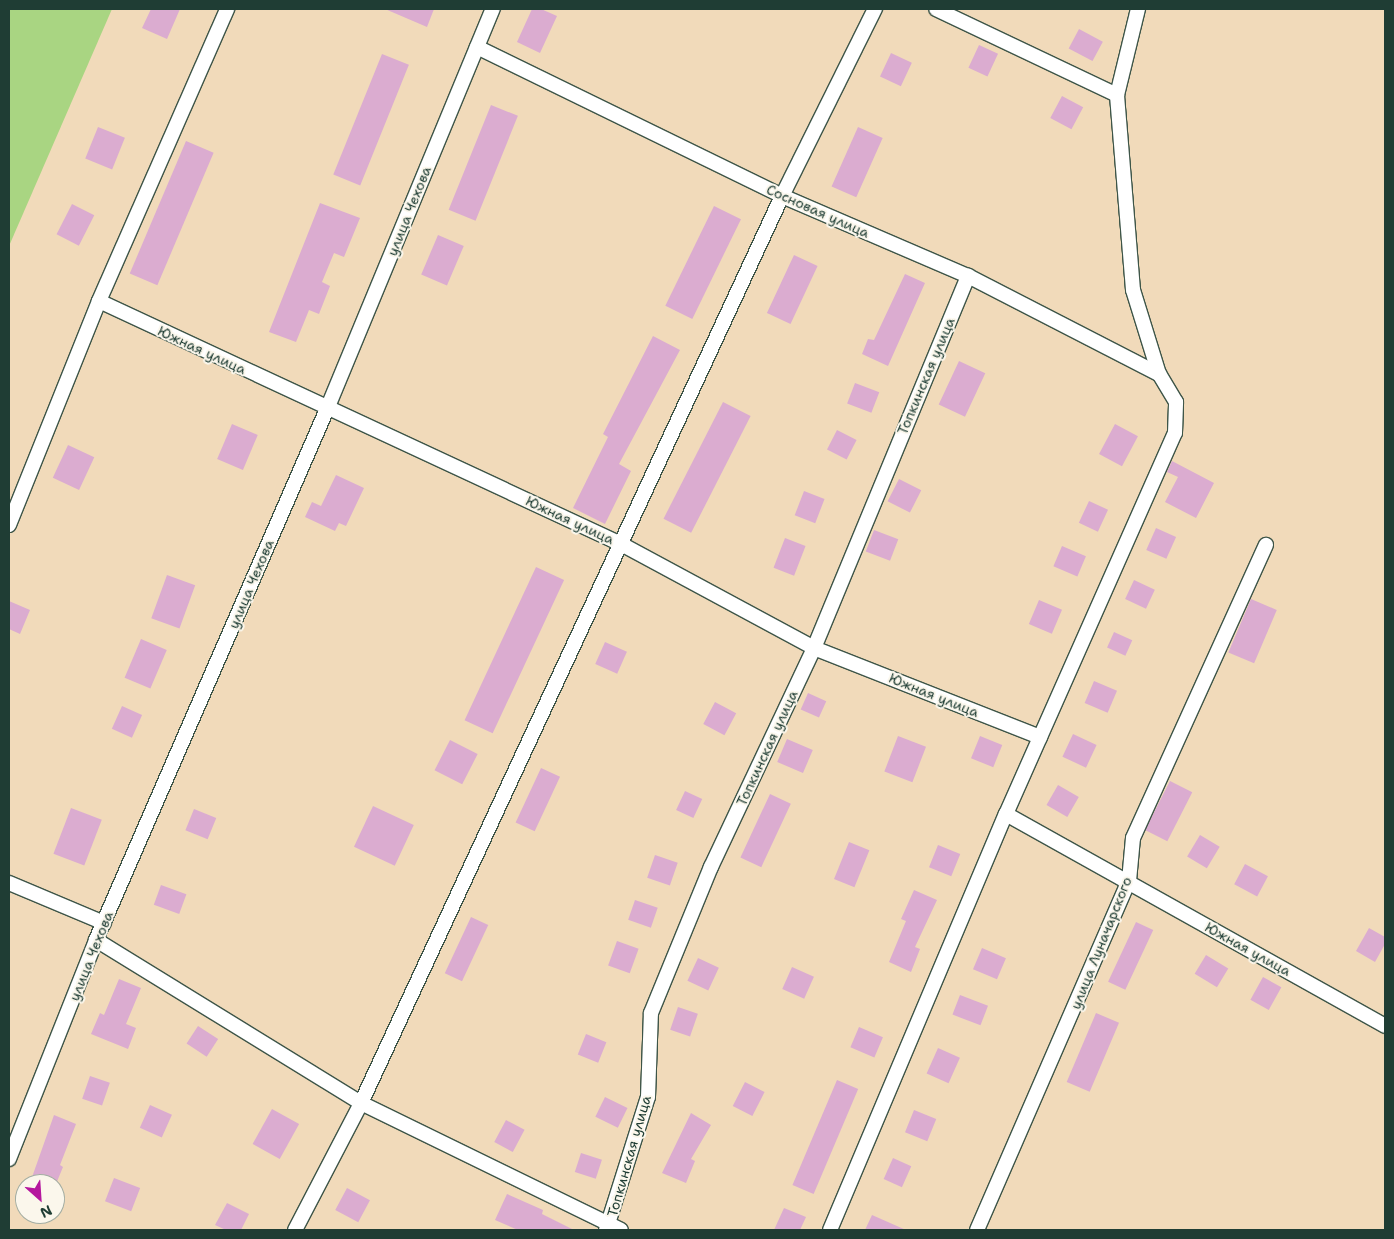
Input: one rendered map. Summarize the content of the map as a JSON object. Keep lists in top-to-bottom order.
{
  "streets": {
    "street": [
      "улица Чехова",
      "Сосновая улица",
      "Южная улица",
      "Топкинская улица",
      "улица Луначарского"
    ]
  },
  "crossings": [
    ["улица Чехова", "Сосновая улица"],
    ["улица Чехова", "Южная улица"],
    ["Сосновая улица", "Топкинская улица"],
    ["Южная улица", "Топкинская улица"],
    ["Южная улица", "улица Луначарского"]
  ],
  "north": "bottom right"
}
